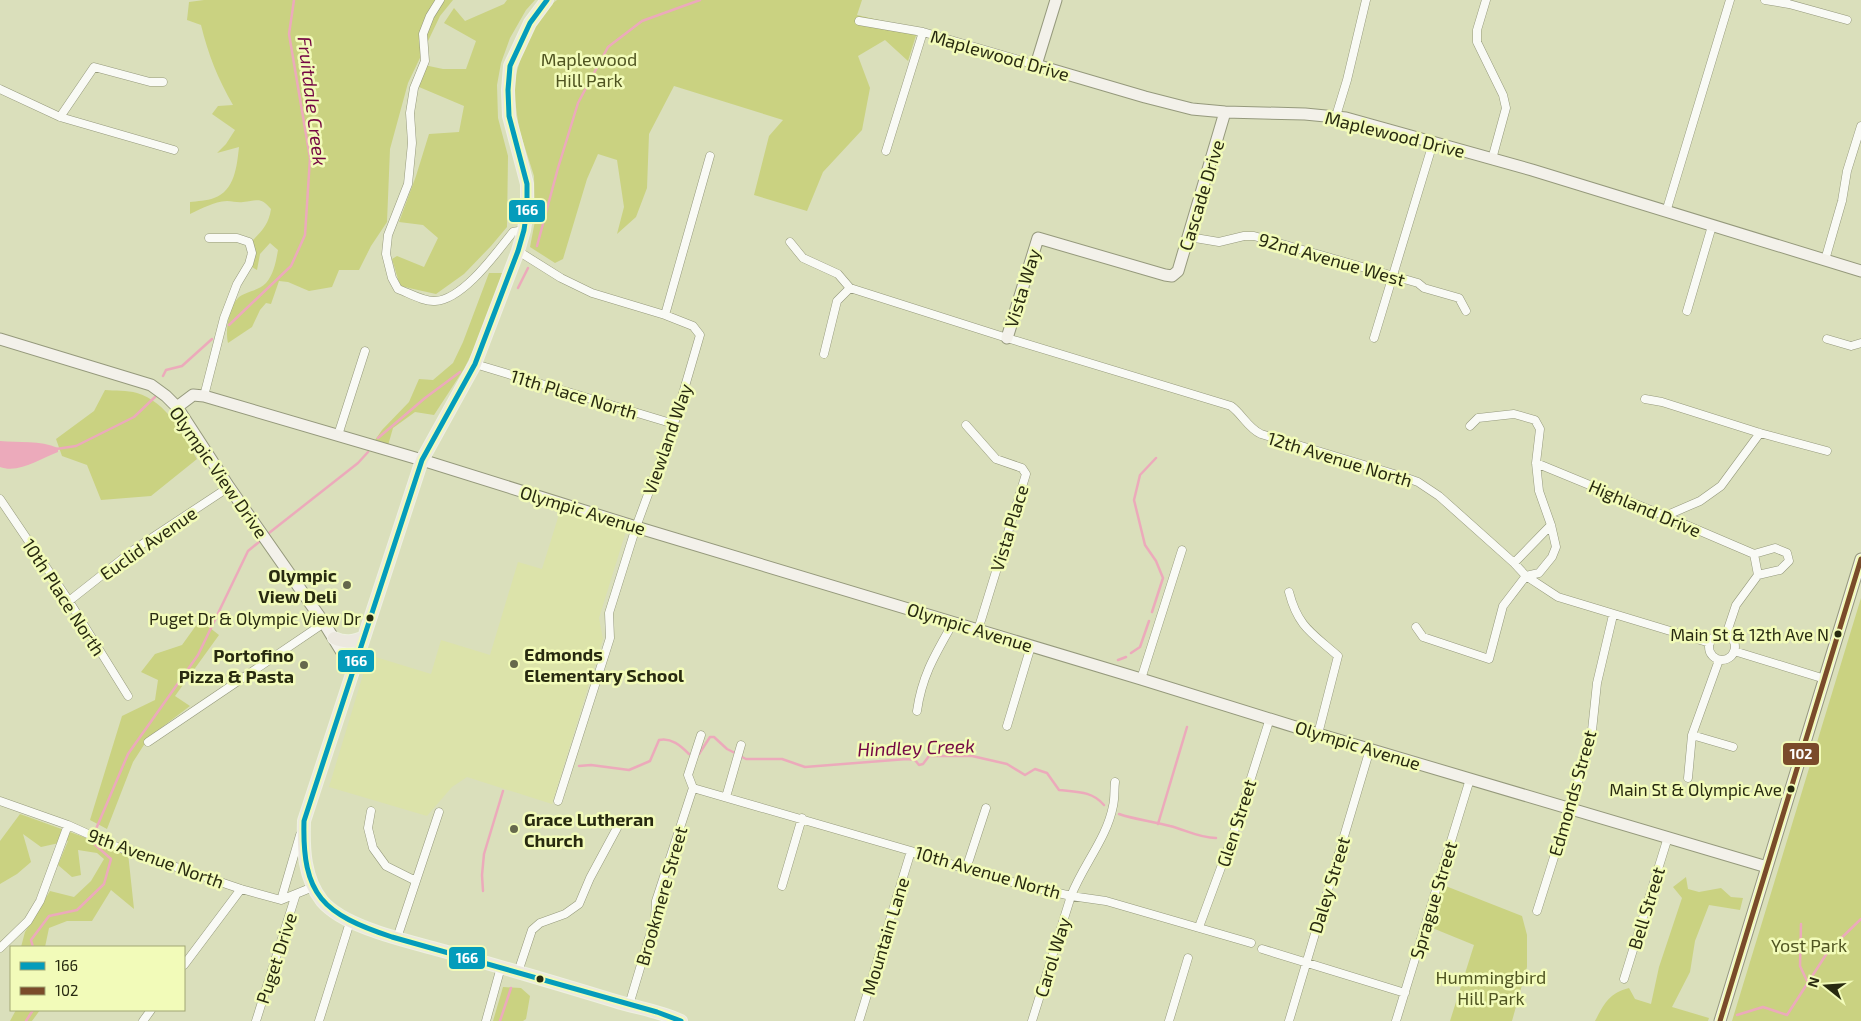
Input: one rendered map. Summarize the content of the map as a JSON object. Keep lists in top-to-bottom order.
{
  "streets": {
    "main road": ["Puget Drive"],
    "street": [
      "Maplewood Drive",
      "Cascade Drive",
      "92nd Avenue West",
      "Vista Way",
      "11th Place North",
      "Viewland Way",
      "12th Avenue North",
      "Olympic View Drive",
      "Highland Drive",
      "Olympic Avenue",
      "Vista Place",
      "Euclid Avenue",
      "10th Place North",
      "Edmonds Street",
      "Glen Street",
      "9th Avenue North",
      "10th Avenue North",
      "Daley Street",
      "Brookmere Street",
      "Sprague Street",
      "Bell Street",
      "Mountain Lane",
      "Carol Way"
    ]
  },
  "crossings": [
    ["Maplewood Drive", "Cascade Drive"],
    ["Cascade Drive", "92nd Avenue West"],
    ["Cascade Drive", "Vista Way"],
    ["Vista Way", "12th Avenue North"],
    ["11th Place North", "Viewland Way"],
    ["11th Place North", "Puget Drive"],
    ["Viewland Way", "Olympic Avenue"],
    ["12th Avenue North", "Edmonds Street"],
    ["Olympic View Drive", "Euclid Avenue"],
    ["Olympic View Drive", "Puget Drive"],
    ["Olympic Avenue", "Vista Place"],
    ["Olympic Avenue", "Edmonds Street"],
    ["Olympic Avenue", "Glen Street"],
    ["Olympic Avenue", "Daley Street"],
    ["Olympic Avenue", "Sprague Street"],
    ["Olympic Avenue", "Bell Street"],
    ["Olympic Avenue", "Puget Drive"],
    ["Euclid Avenue", "10th Place North"],
    ["Glen Street", "10th Avenue North"],
    ["9th Avenue North", "Puget Drive"],
    ["10th Avenue North", "Brookmere Street"],
    ["10th Avenue North", "Mountain Lane"],
    ["10th Avenue North", "Carol Way"]
  ],
  "water": ["Fruitdale Creek", "Hindley Creek"],
  "parks": ["Maplewood Hill Park", "Yost Park", "Hummingbird Hill Park"],
  "places": [
    "Olympic View Deli",
    "Puget Dr & Olympic View Dr",
    "Main St & 12th Ave N",
    "Edmonds Elementary School",
    "Portofino Pizza & Pasta",
    "Main St & Olympic Ave",
    "Grace Lutheran Church"
  ],
  "lines": ["transit line 166", "transit line 102"],
  "legend": ["166", "102"],
  "north": "left"
}
